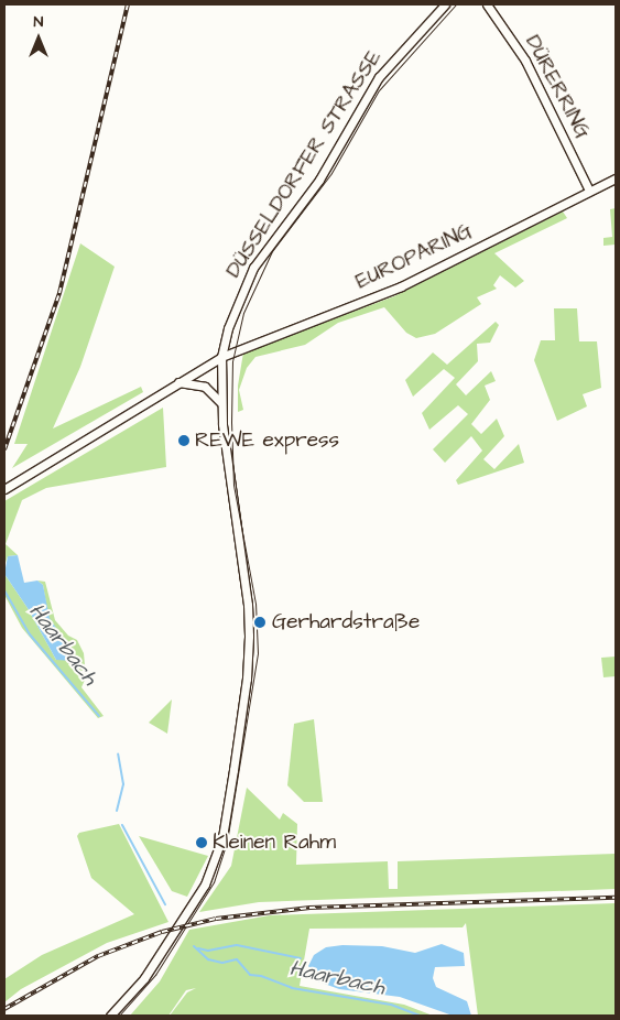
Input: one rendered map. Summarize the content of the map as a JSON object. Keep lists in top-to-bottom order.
{
  "streets": {
    "main road": ["DÜRERRING", "DÜSSELDORFER STRASSE", "EUROPARING"]
  },
  "crossings": [
    ["DÜRERRING", "EUROPARING"],
    ["DÜSSELDORFER STRASSE", "EUROPARING"]
  ],
  "water": ["Haarbach"],
  "places": ["REWE express", "Gerhardstraße", "Kleinen Rahm"],
  "north": "top"
}
